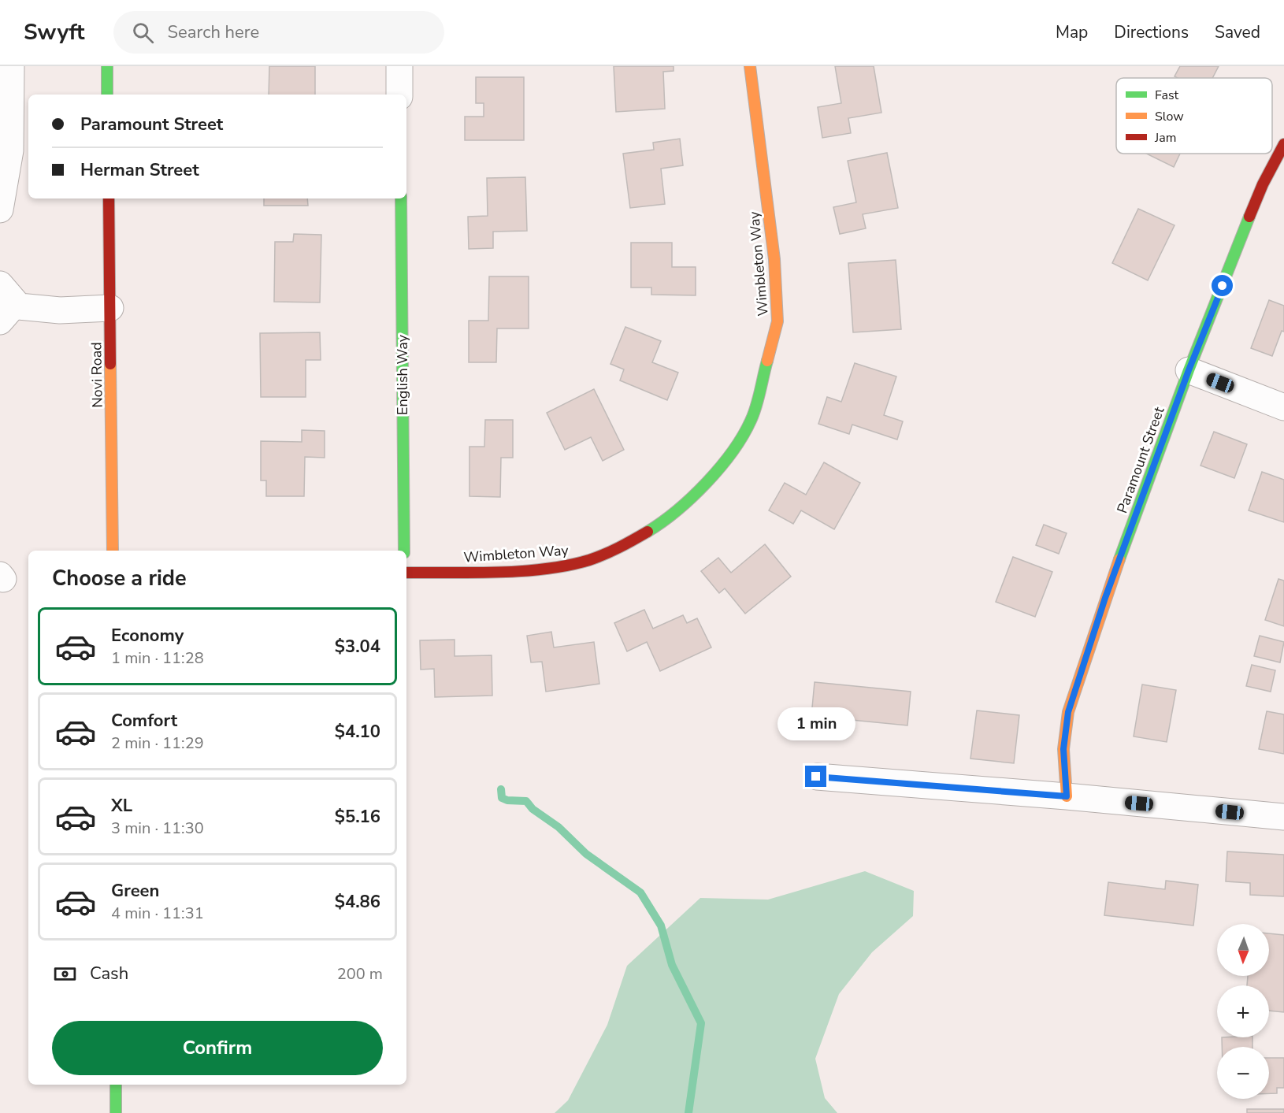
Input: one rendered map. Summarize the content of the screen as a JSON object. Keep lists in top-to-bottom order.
{
  "streets": {
    "street": [
      "Wimbleton Way",
      "Novi Road",
      "English Way",
      "Paramount Street"
    ]
  },
  "legend": ["Fast", "Slow", "Jam"],
  "north": "bottom",
  "page": {
    "header": "Swyft",
    "search": "Search here",
    "nav": ["Map", "Directions", "Saved"],
    "banner": ["Paramount Street", "Herman Street"],
    "heading": "Choose a ride",
    "list": [
      {
        "name": "Economy",
        "note": "1 min · 11:28",
        "value": "$3.04"
      },
      {
        "name": "Comfort",
        "note": "2 min · 11:29",
        "value": "$4.10"
      },
      {
        "name": "XL",
        "note": "3 min · 11:30",
        "value": "$5.16"
      },
      {
        "name": "Green",
        "note": "4 min · 11:31",
        "value": "$4.86"
      }
    ],
    "bubble": "1 min",
    "map_buttons": ["+", "−"],
    "pay": ["Cash", "200 m"],
    "buttons": "Confirm"
  }
}
